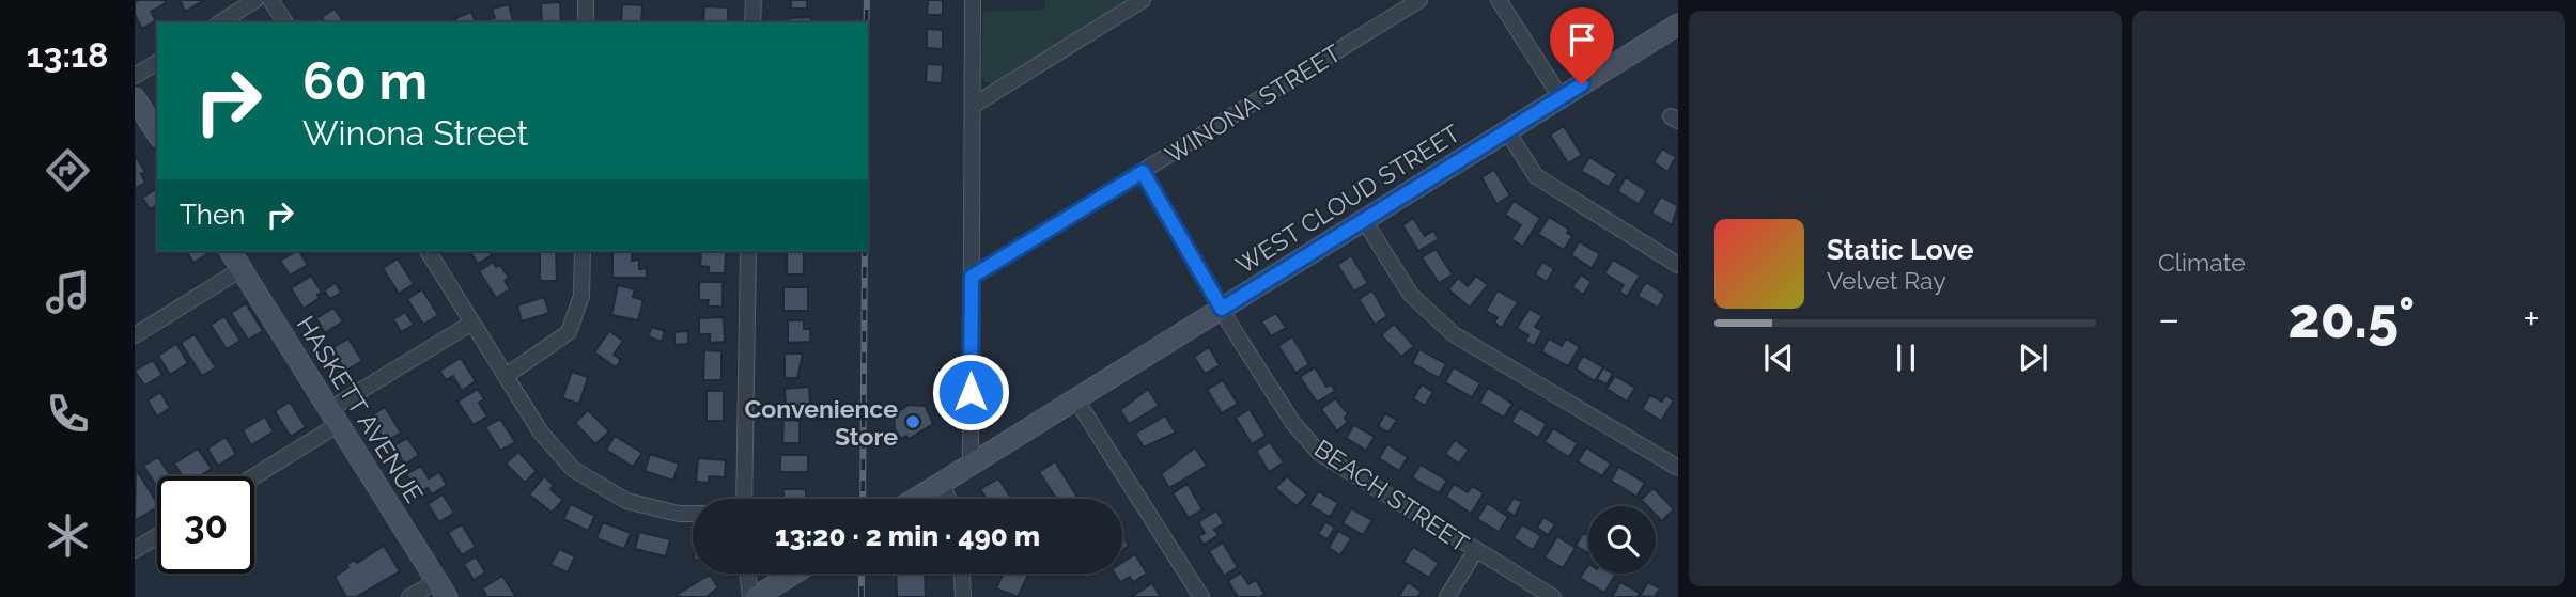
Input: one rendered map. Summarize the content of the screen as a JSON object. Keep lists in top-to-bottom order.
{
  "streets": {
    "main road": ["WEST CLOUD STREET", "HASKETT AVENUE"],
    "street": ["WINONA STREET", "BEACH STREET"]
  },
  "crossings": [
    ["WINONA STREET", "BEACH STREET"],
    ["WEST CLOUD STREET", "BEACH STREET"]
  ],
  "places": ["Convenience Store"],
  "page": {
    "tabs": "13:18",
    "tile": "Climate",
    "turn": ["60 m", "Winona Street"],
    "then": "Then",
    "song": ["Static Love", "Velvet Ray"],
    "heat": ["−", "20.5°", "+"],
    "limit": "30",
    "trip": "13:20 · 2 min · 490 m"
  }
}
